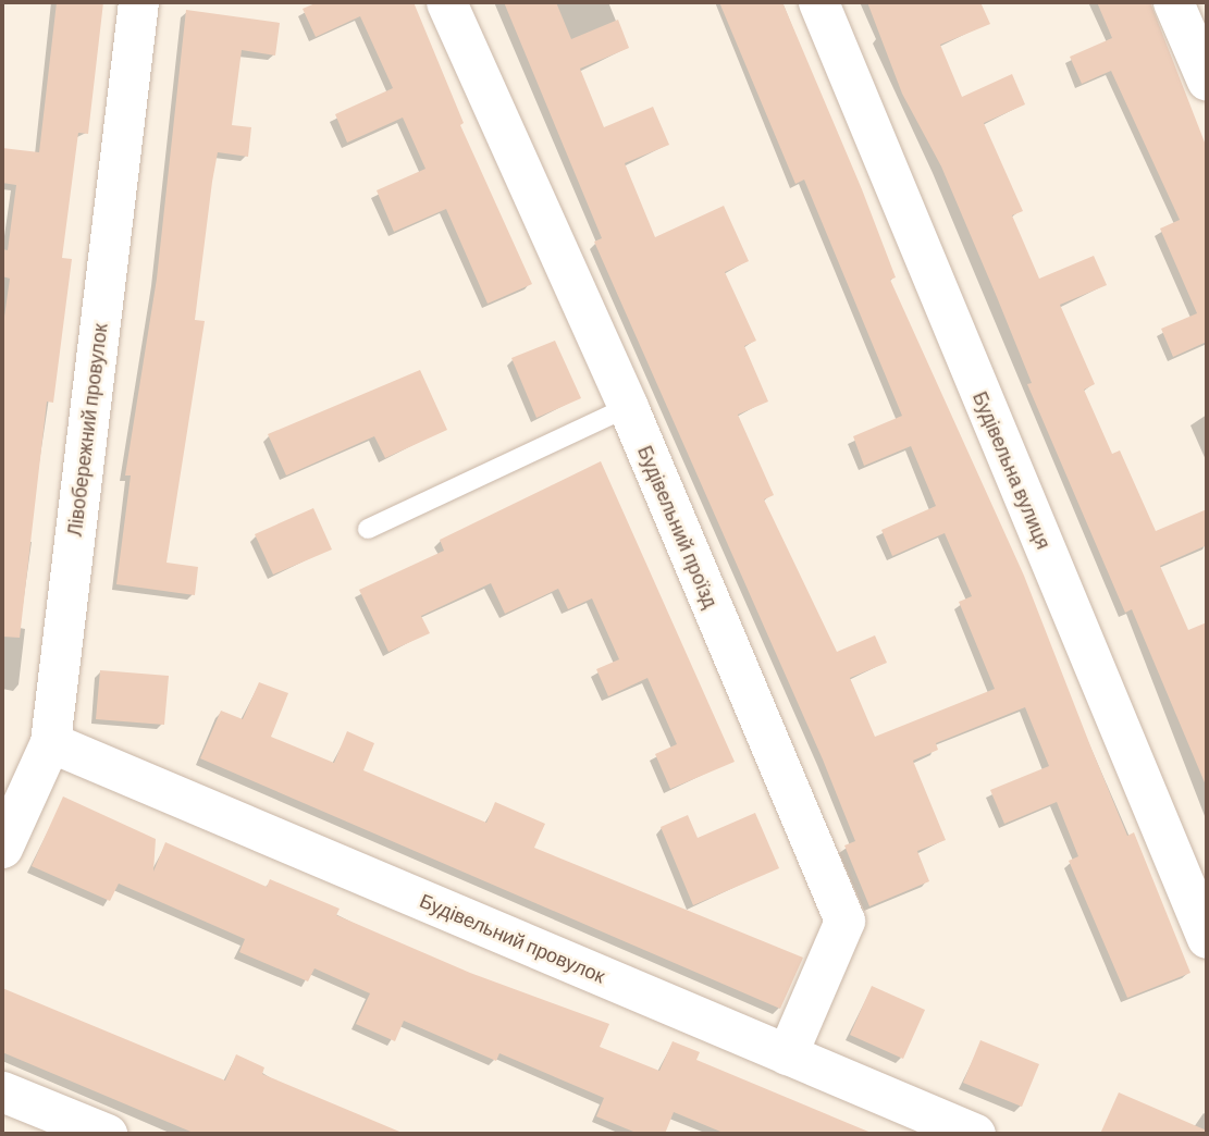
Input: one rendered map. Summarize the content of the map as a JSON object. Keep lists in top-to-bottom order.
{
  "streets": {
    "street": [
      "Лівобережний провулок",
      "Будівельна вулиця",
      "Будівельний проїзд",
      "Будівельний провулок"
    ]
  },
  "crossings": [
    ["Лівобережний провулок", "Будівельний провулок"],
    ["Будівельний проїзд", "Будівельний провулок"]
  ]
}
